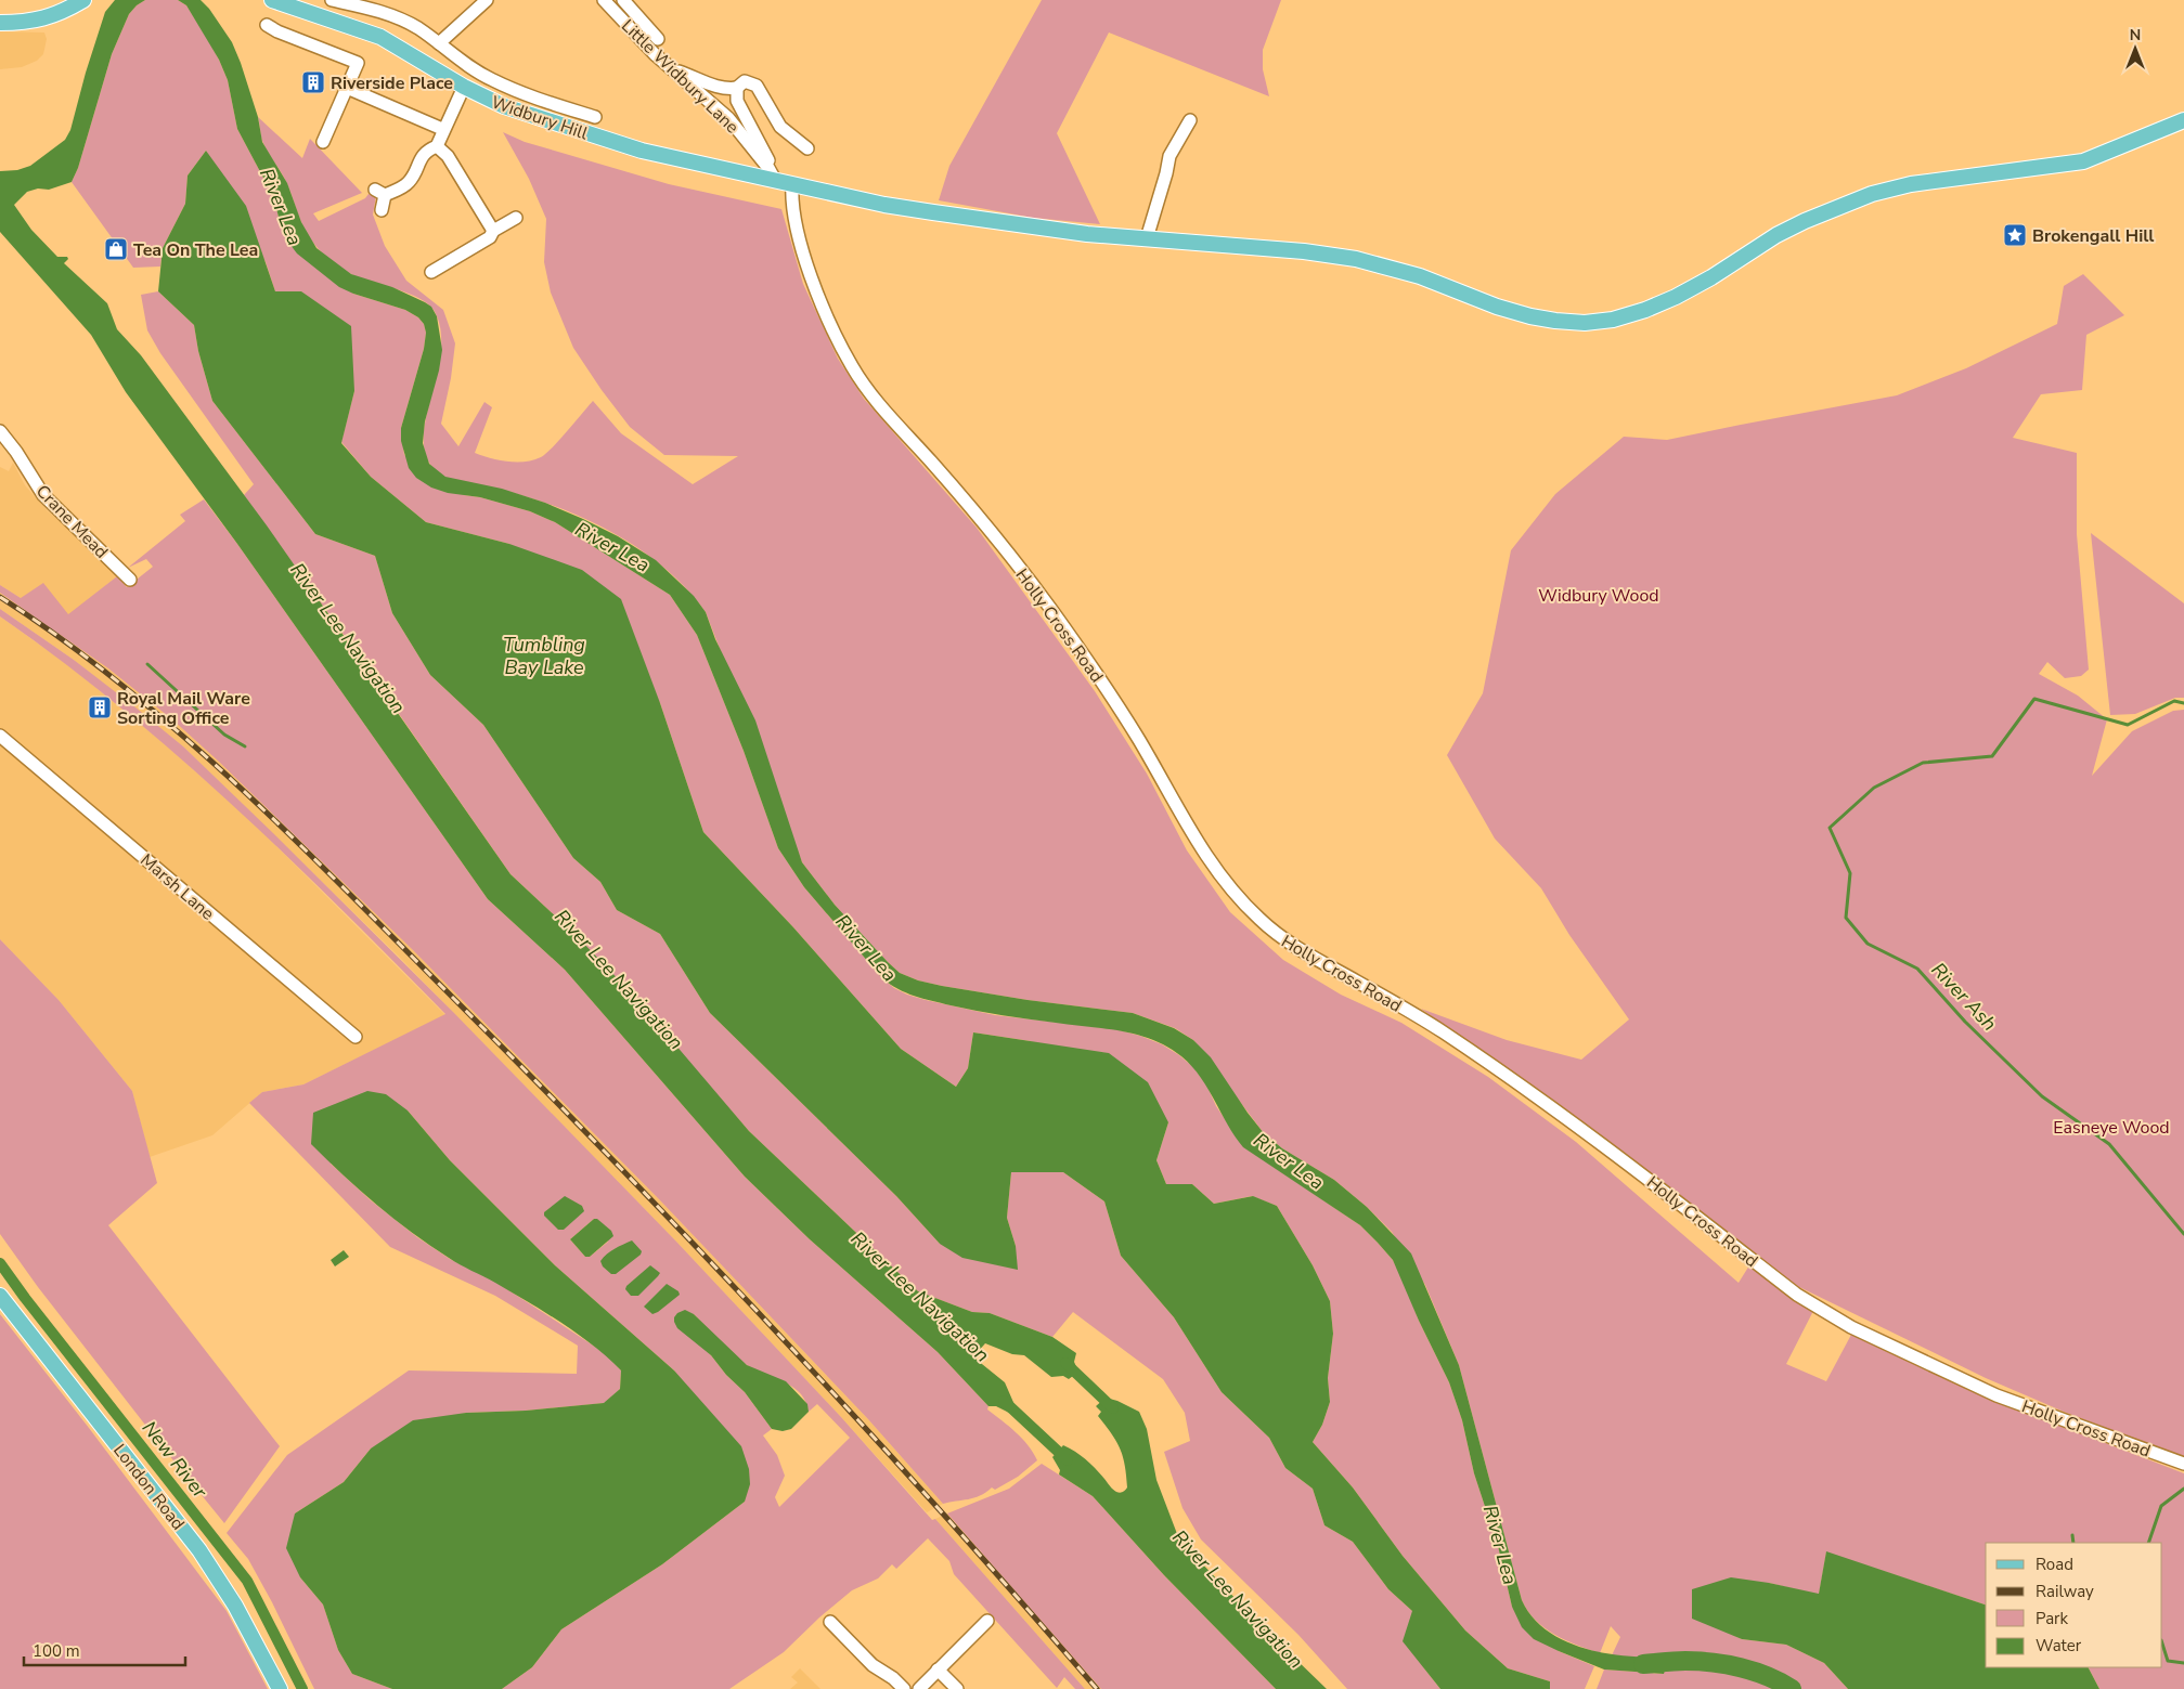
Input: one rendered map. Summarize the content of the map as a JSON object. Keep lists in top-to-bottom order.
{
  "streets": {
    "main road": ["Widbury Hill", "London Road"],
    "street": [
      "Little Widbury Lane",
      "Crane Mead",
      "Holly Cross Road",
      "Marsh Lane"
    ]
  },
  "crossings": [
    ["Little Widbury Lane", "Widbury Hill"],
    ["Widbury Hill", "Holly Cross Road"]
  ],
  "water": [
    "River Lea",
    "River Lee Navigation",
    "Tumbling Bay Lake",
    "River Ash",
    "New River"
  ],
  "parks": ["Widbury Wood", "Easneye Wood"],
  "places": {
    "building": ["Riverside Place", "Royal Mail Ware Sorting Office"],
    "place": ["Brokengall Hill"],
    "shop": ["Tea On The Lea"]
  },
  "legend": [
    "Road",
    "Railway",
    "Park",
    "Water"
  ],
  "scale_bar": "100 m",
  "north": "top"
}
